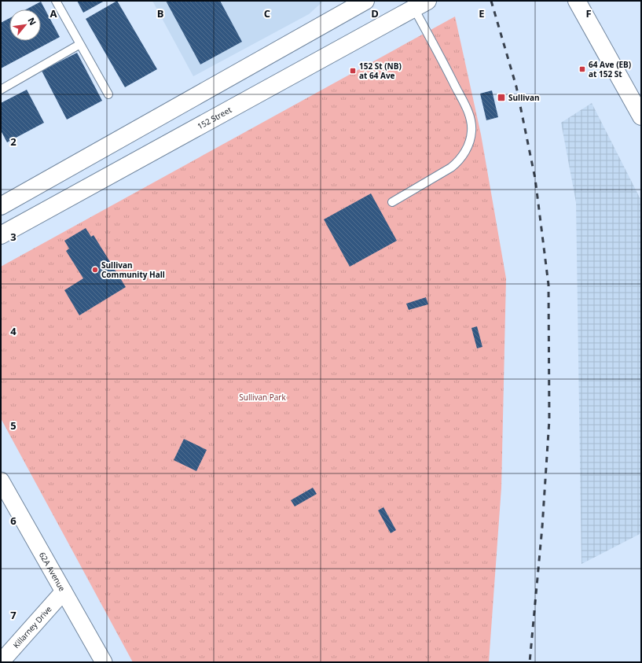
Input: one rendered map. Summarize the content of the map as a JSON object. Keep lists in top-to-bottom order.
{
  "streets": {
    "main road": ["152 Street"],
    "street": ["62A Avenue", "Killarney Drive"]
  },
  "crossings": [
    ["62A Avenue", "Killarney Drive"]
  ],
  "parks": ["Sullivan Park"],
  "places": {
    "transit": ["64 Ave (EB) at 152 St", "152 St (NB) at 64 Ave", "Sullivan"],
    "other": ["Sullivan Community Hall"]
  },
  "north": "top right",
  "grid": {
    "columns": [
      "A",
      "B",
      "C",
      "D",
      "E",
      "F"
    ],
    "rows": [
      "2",
      "3",
      "4",
      "5",
      "6",
      "7"
    ]
  }
}
